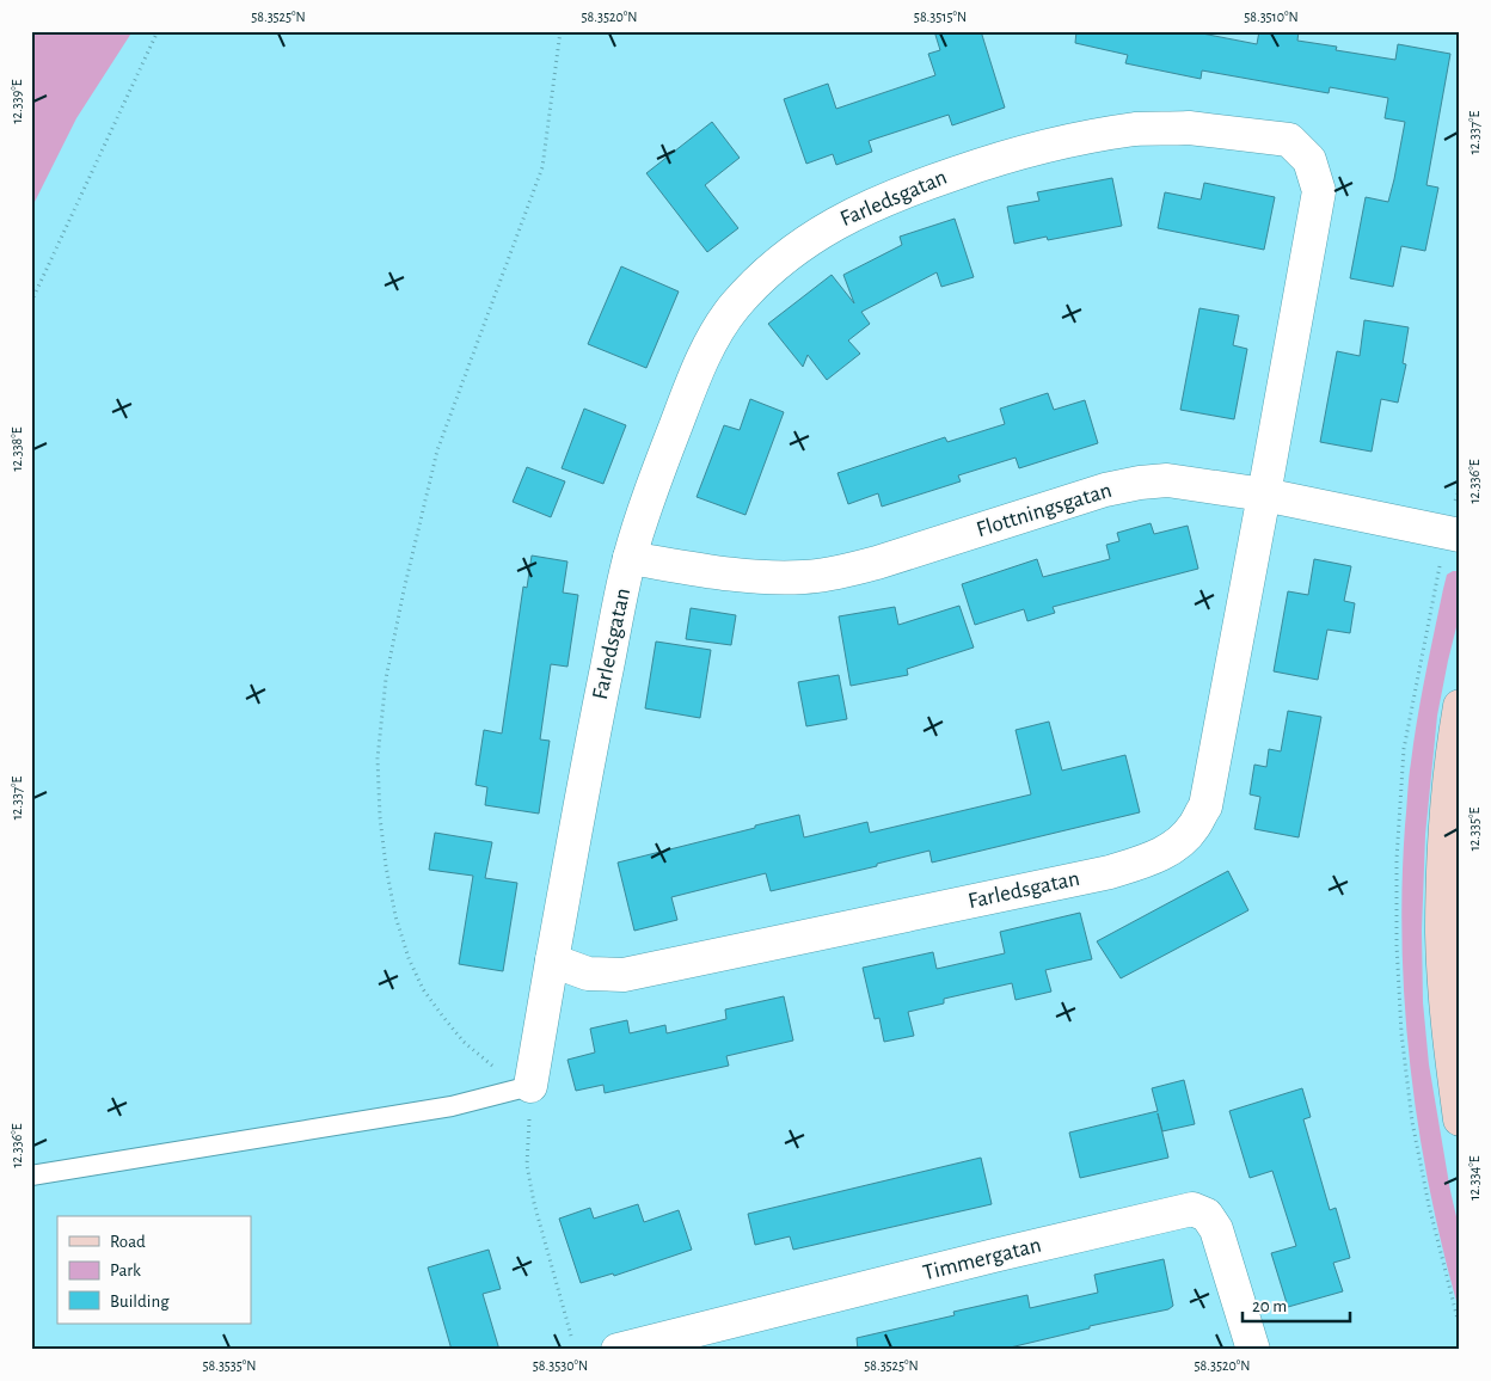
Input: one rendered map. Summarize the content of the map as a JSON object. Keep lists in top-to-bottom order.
{
  "streets": {
    "street": ["Farledsgatan", "Flottningsgatan", "Timmergatan"]
  },
  "crossings": [
    ["Farledsgatan", "Flottningsgatan"]
  ],
  "legend": ["Road", "Park", "Building"],
  "scale_bar": "20 m",
  "coordinates": [
    "58.3525°N",
    "58.3520°N",
    "58.3515°N",
    "58.3510°N",
    "12.339°E",
    "12.337°E",
    "12.338°E",
    "12.336°E",
    "12.335°E",
    "12.334°E",
    "58.3535°N",
    "58.3530°N"
  ]
}
